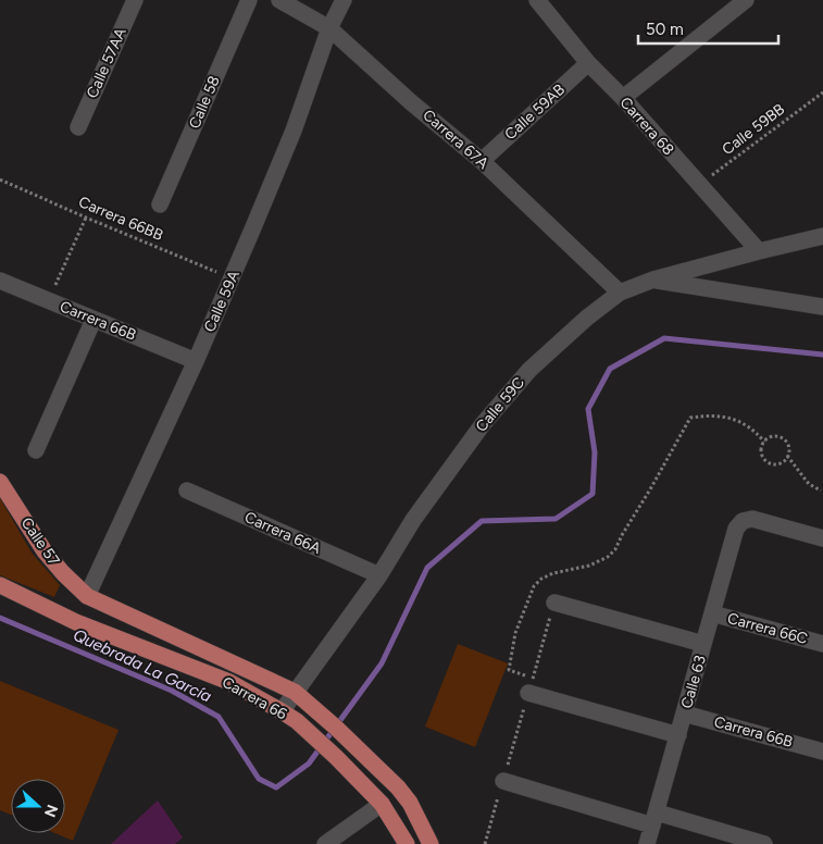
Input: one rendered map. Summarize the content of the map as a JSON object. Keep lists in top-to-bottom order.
{
  "streets": {
    "main road": ["Calle 57", "Carrera 66"],
    "street": [
      "Calle 57AA",
      "Calle 58",
      "Calle 59AB",
      "Carrera 68",
      "Carrera 67A",
      "Calle 59A",
      "Carrera 66B",
      "Calle 59C",
      "Carrera 66A",
      "Carrera 66C",
      "Calle 63"
    ],
    "path": ["Calle 59BB", "Carrera 66BB"]
  },
  "crossings": [
    ["Calle 59AB", "Carrera 68"],
    ["Calle 59AB", "Carrera 67A"],
    ["Carrera 68", "Calle 59BB"],
    ["Carrera 68", "Calle 59C"],
    ["Carrera 67A", "Calle 59A"],
    ["Carrera 67A", "Calle 59C"],
    ["Carrera 66BB", "Calle 59A"],
    ["Calle 59A", "Carrera 66B"],
    ["Calle 59A", "Carrera 66"],
    ["Carrera 66B", "Calle 63"],
    ["Calle 59C", "Carrera 66A"],
    ["Calle 59C", "Carrera 66"],
    ["Calle 57", "Carrera 66"],
    ["Carrera 66C", "Calle 63"]
  ],
  "water": ["Quebrada La García"],
  "scale_bar": "50 m",
  "north": "right"
}
